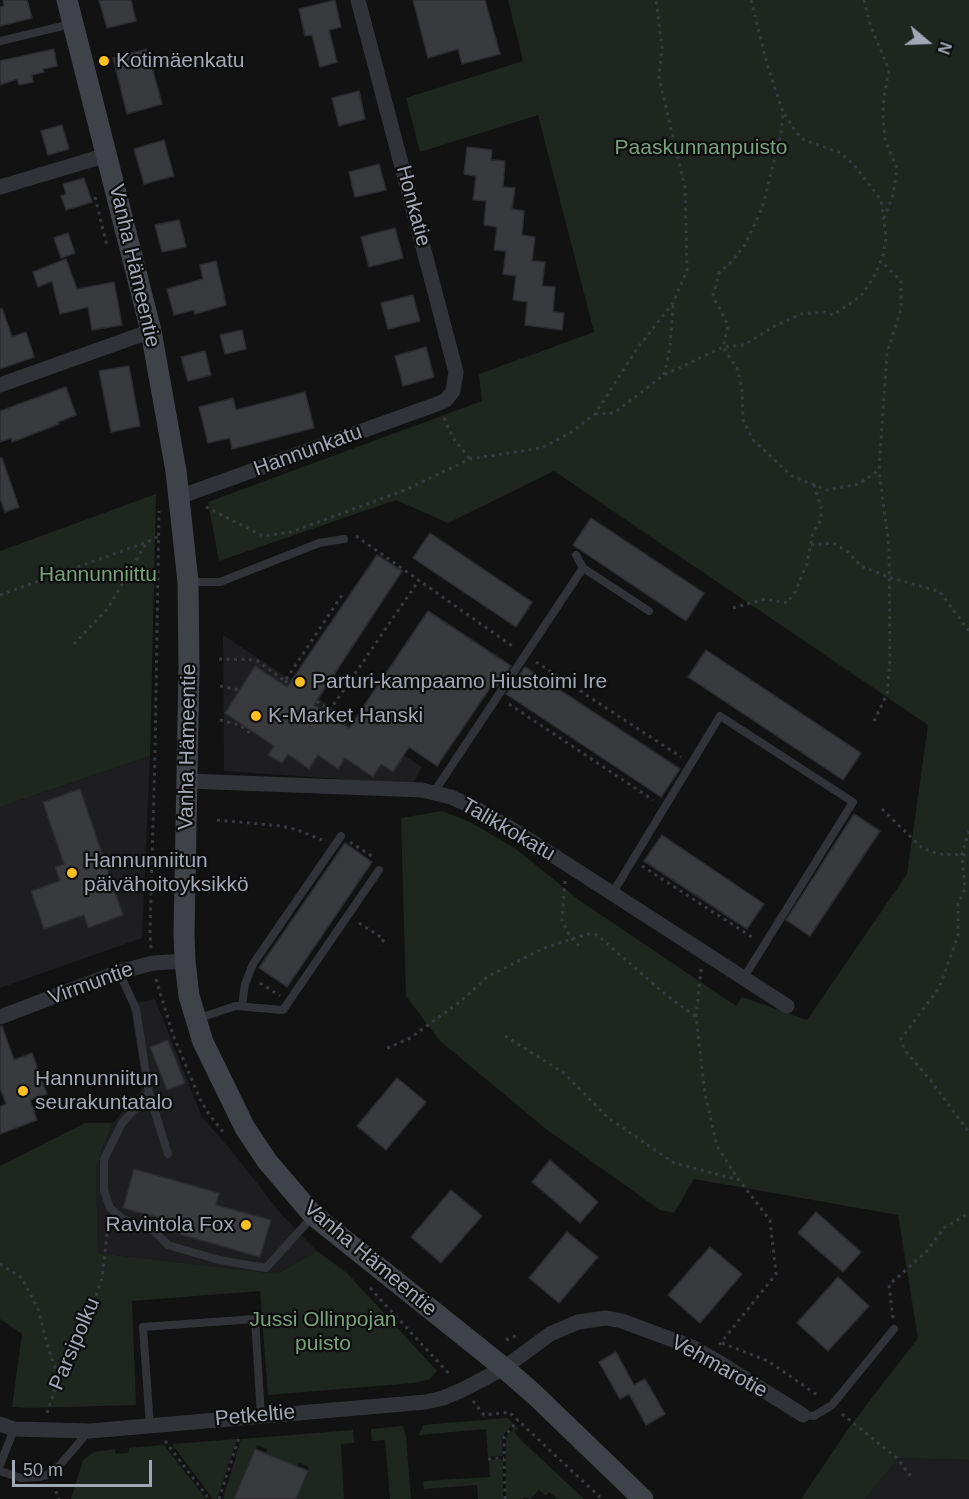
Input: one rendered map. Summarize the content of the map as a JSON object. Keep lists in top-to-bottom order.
{
  "streets": {
    "street": [
      "Honkatie",
      "Vanha Hämeentie",
      "Hannunkatu",
      "Talikkokatu",
      "Virmuntie",
      "Vehmarotie",
      "Petkeltie"
    ],
    "path": ["Parsipolku"]
  },
  "crossings": [
    ["Honkatie", "Hannunkatu"],
    ["Vanha Hämeentie", "Hannunkatu"],
    ["Vanha Hämeentie", "Talikkokatu"],
    ["Vanha Hämeentie", "Virmuntie"],
    ["Vanha Hämeentie", "Vehmarotie"],
    ["Vanha Hämeentie", "Petkeltie"],
    ["Parsipolku", "Petkeltie"],
    ["Vehmarotie", "Petkeltie"]
  ],
  "parks": ["Paaskunnanpuisto", "Hannunniittu", "Jussi Ollinpojan puisto"],
  "places": [
    "Kotimäenkatu",
    "Parturi-kampaamo Hiustoimi Ire",
    "K-Market Hanski",
    "Hannunniitun päivähoitoyksikkö",
    "Hannunniitun seurakuntatalo",
    "Ravintola Fox"
  ],
  "scale_bar": "50 m",
  "north": "right"
}
